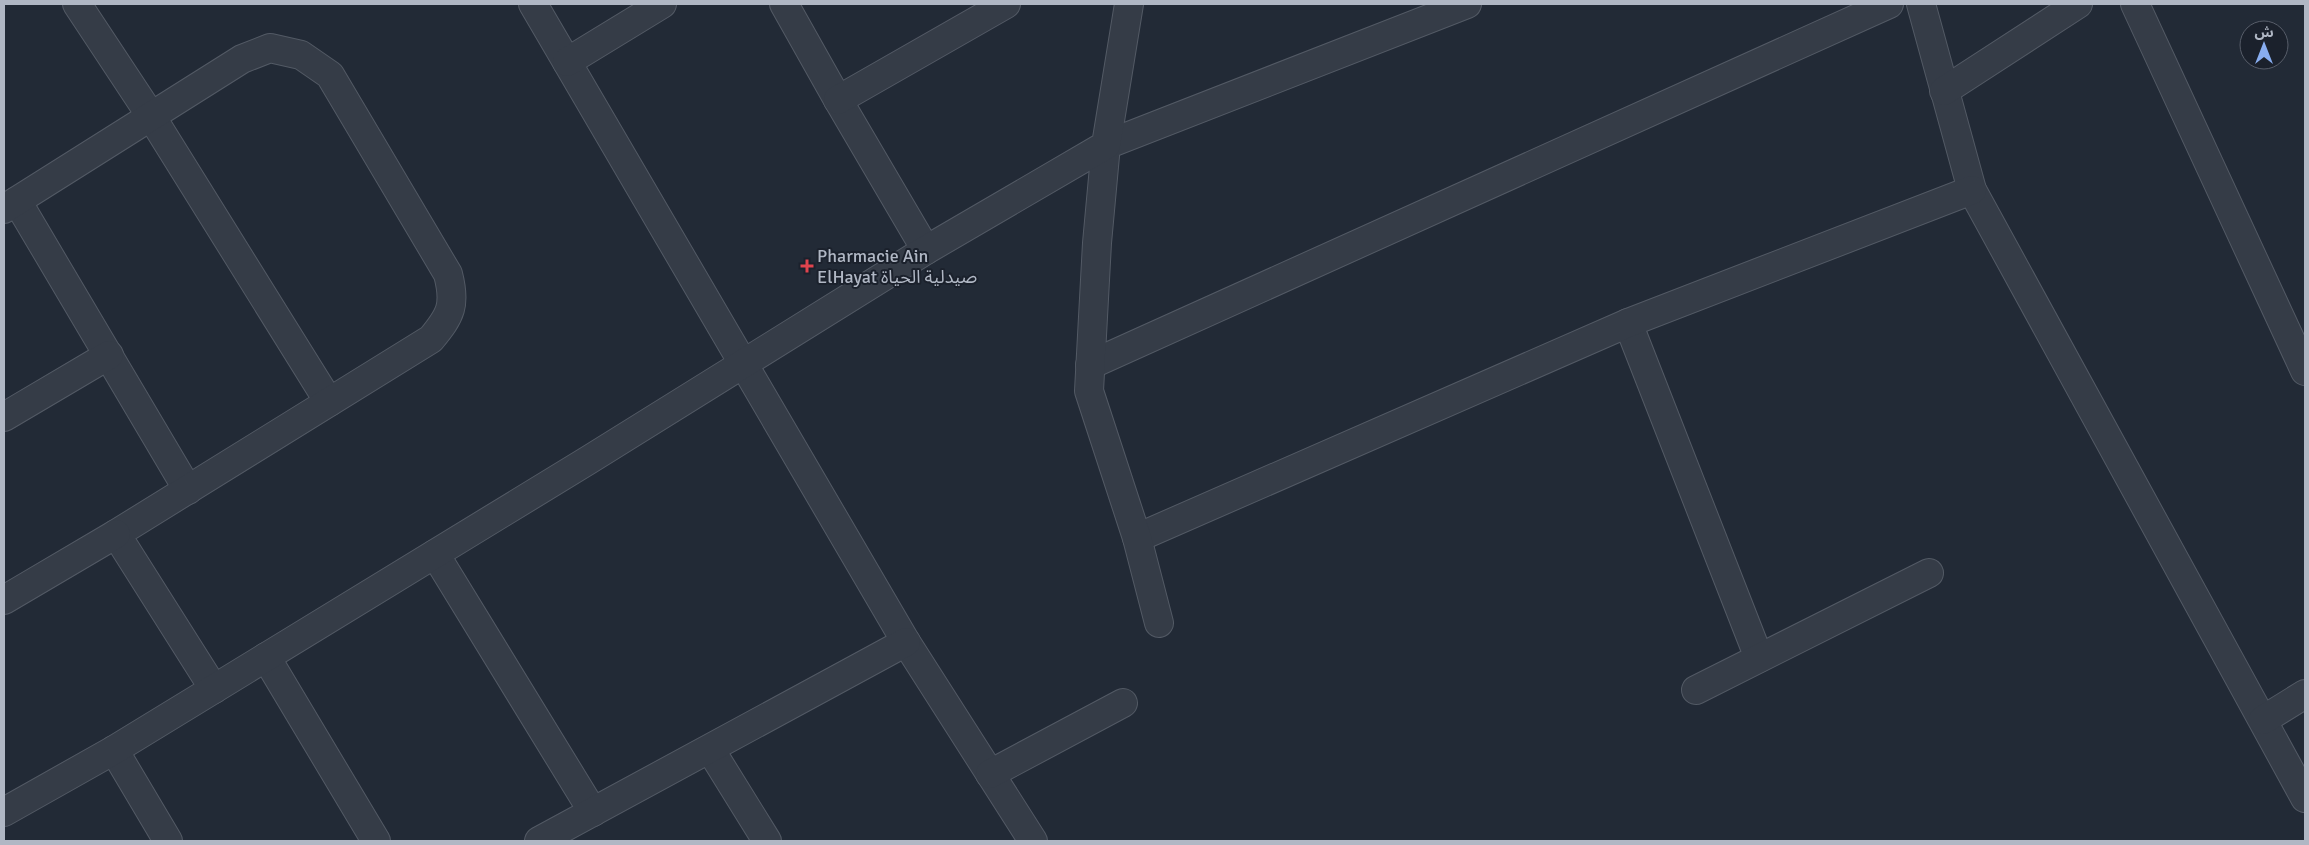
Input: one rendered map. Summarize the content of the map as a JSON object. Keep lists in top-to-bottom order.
{
  "places": {
    "health": ["Pharmacie Ain ElHayat صيدلية الحياة"]
  },
  "north": "top"
}
